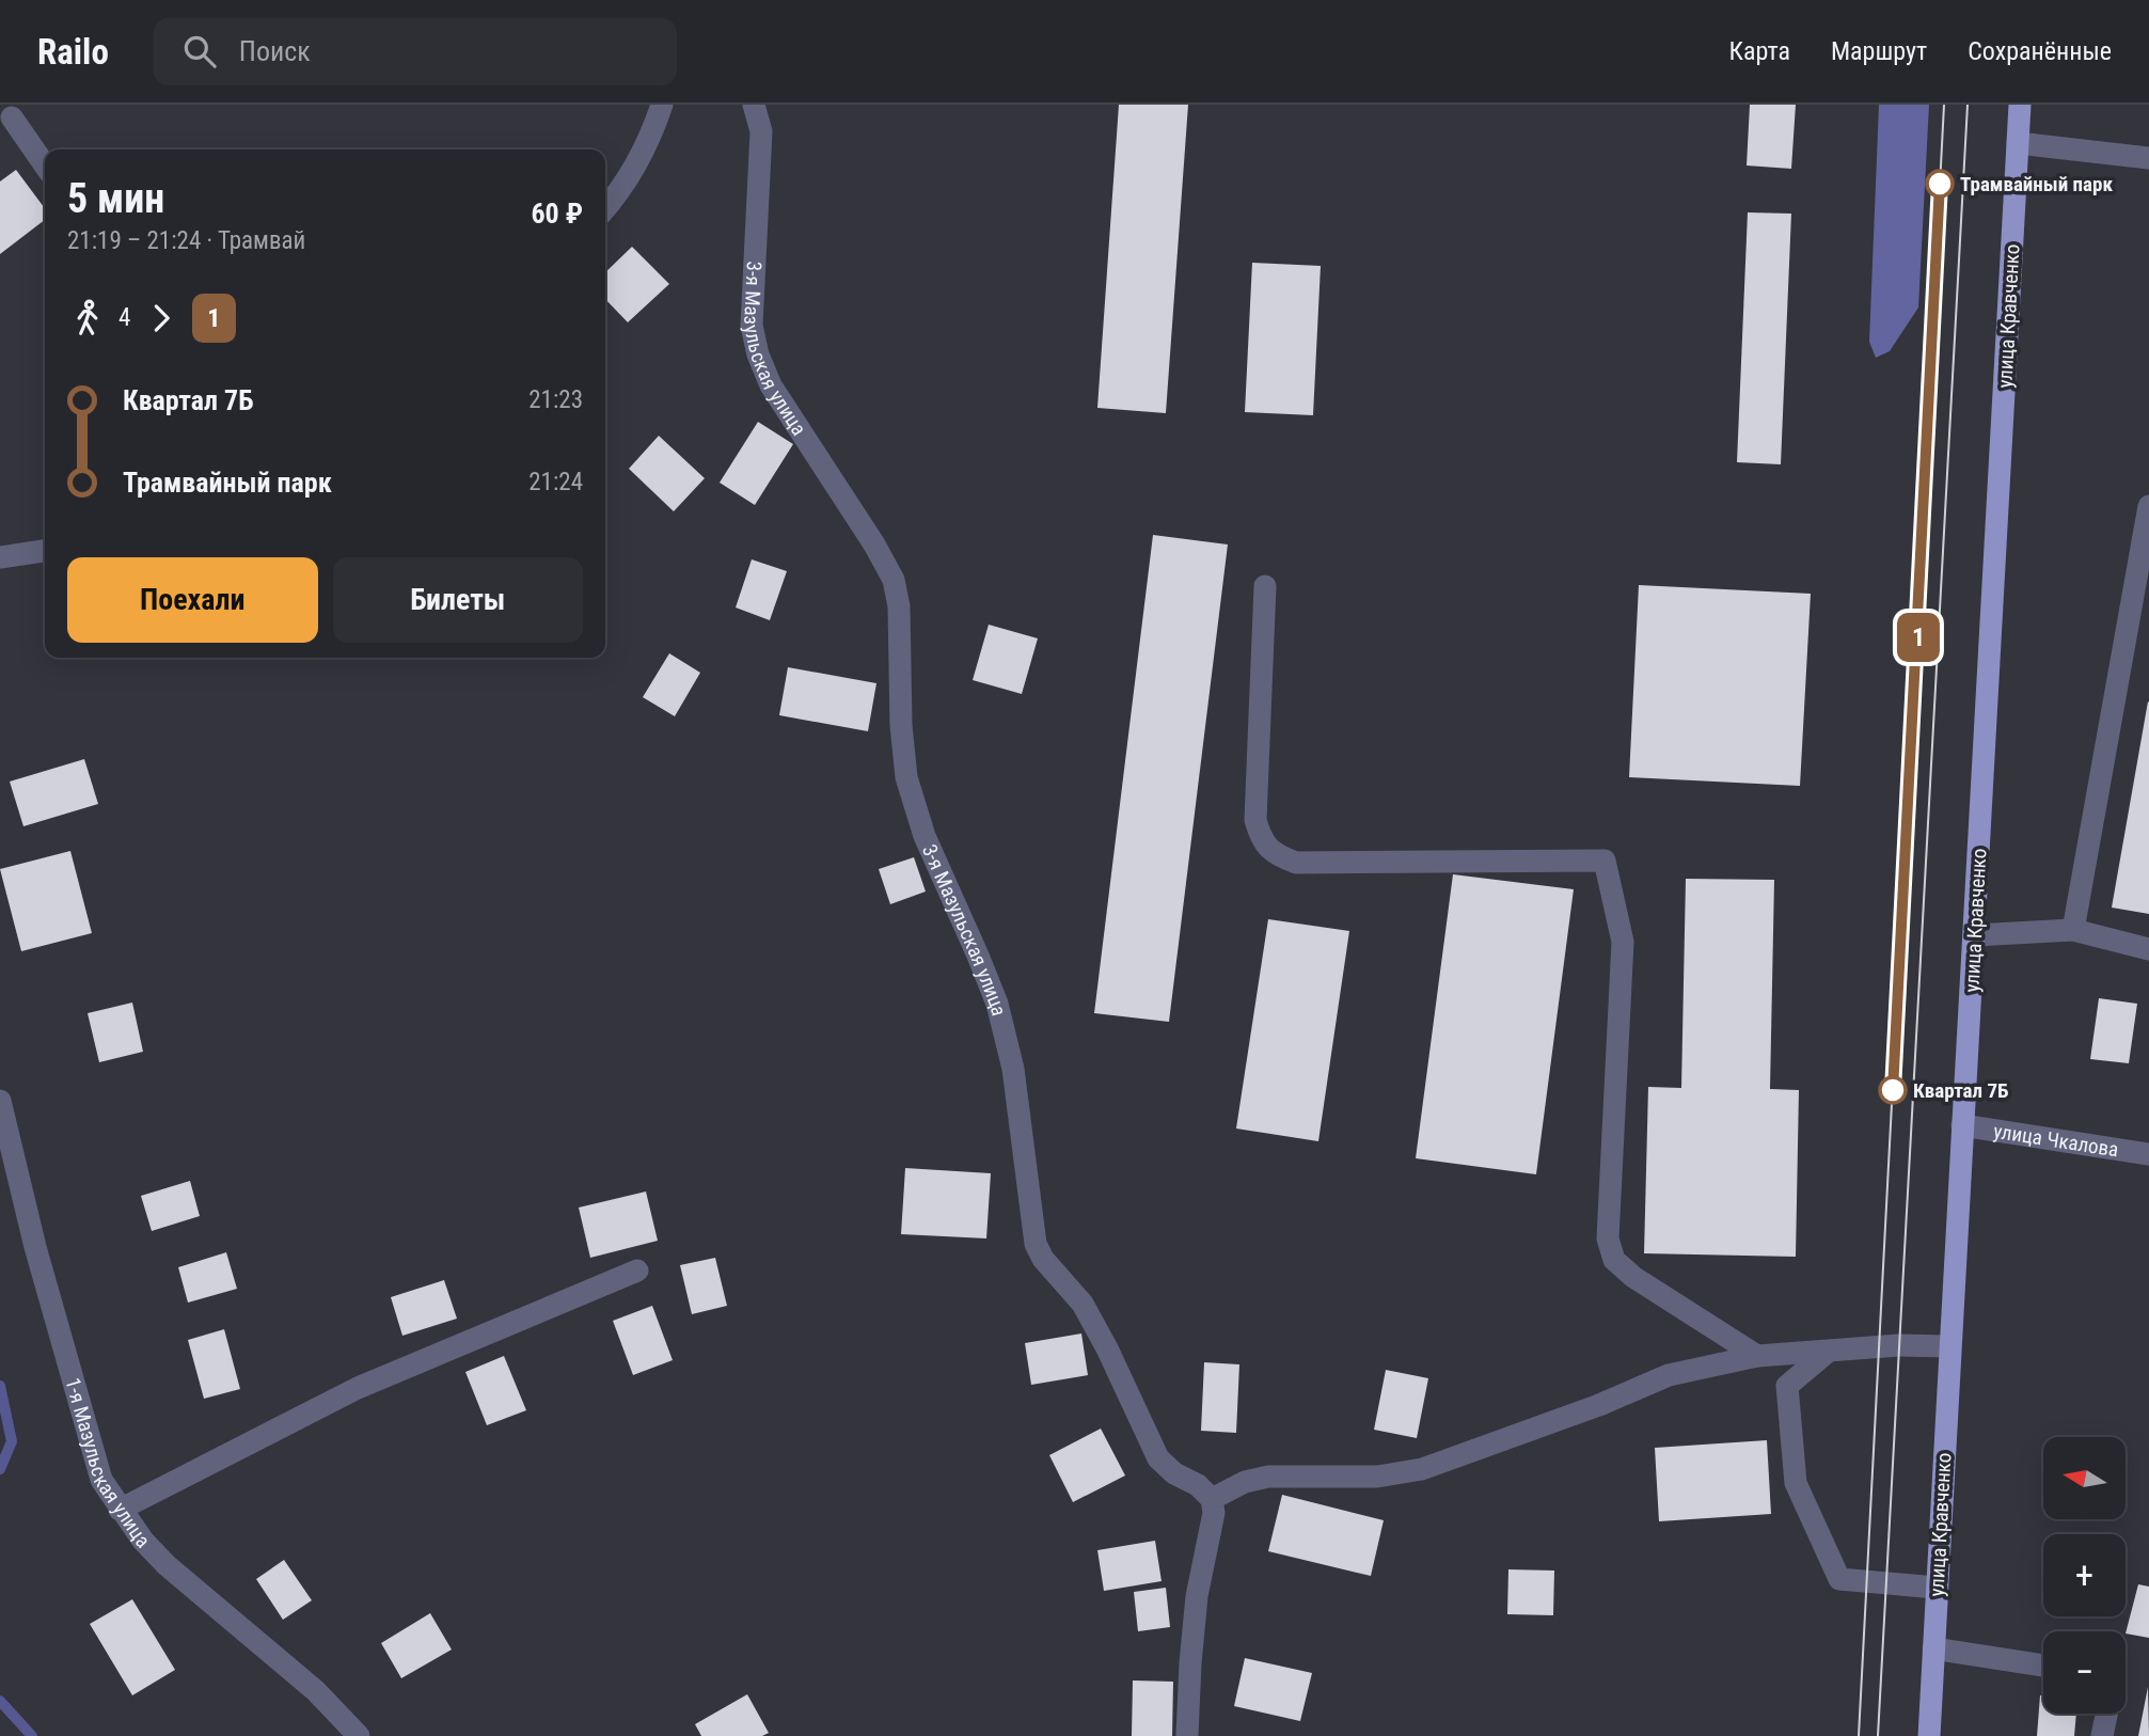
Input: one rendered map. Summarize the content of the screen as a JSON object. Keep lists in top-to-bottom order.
{
  "streets": {
    "main road": ["улица Кравченко"],
    "street": ["3-я Мазульская улица", "улица Чкалова", "1-я Мазульская улица"]
  },
  "crossings": [
    ["улица Кравченко", "улица Чкалова"]
  ],
  "places": ["Трамвайный парк", "Квартал 7Б"],
  "lines": ["tram line 1"],
  "north": "left",
  "page": {
    "header": "Railo",
    "search": "Поиск",
    "nav": ["Карта", "Маршрут", "Сохранённые"],
    "on_map": "1",
    "heading": ["5 мин", "21:19 – 21:24 · Трамвай", "60 ₽"],
    "legs": ["4", "1"],
    "list": [
      {
        "name": "Квартал 7Б",
        "value": "21:23"
      },
      {
        "name": "Трамвайный парк",
        "value": "21:24"
      }
    ],
    "buttons": ["Поехали", "Билеты"],
    "map_buttons": ["+", "−"]
  }
}
